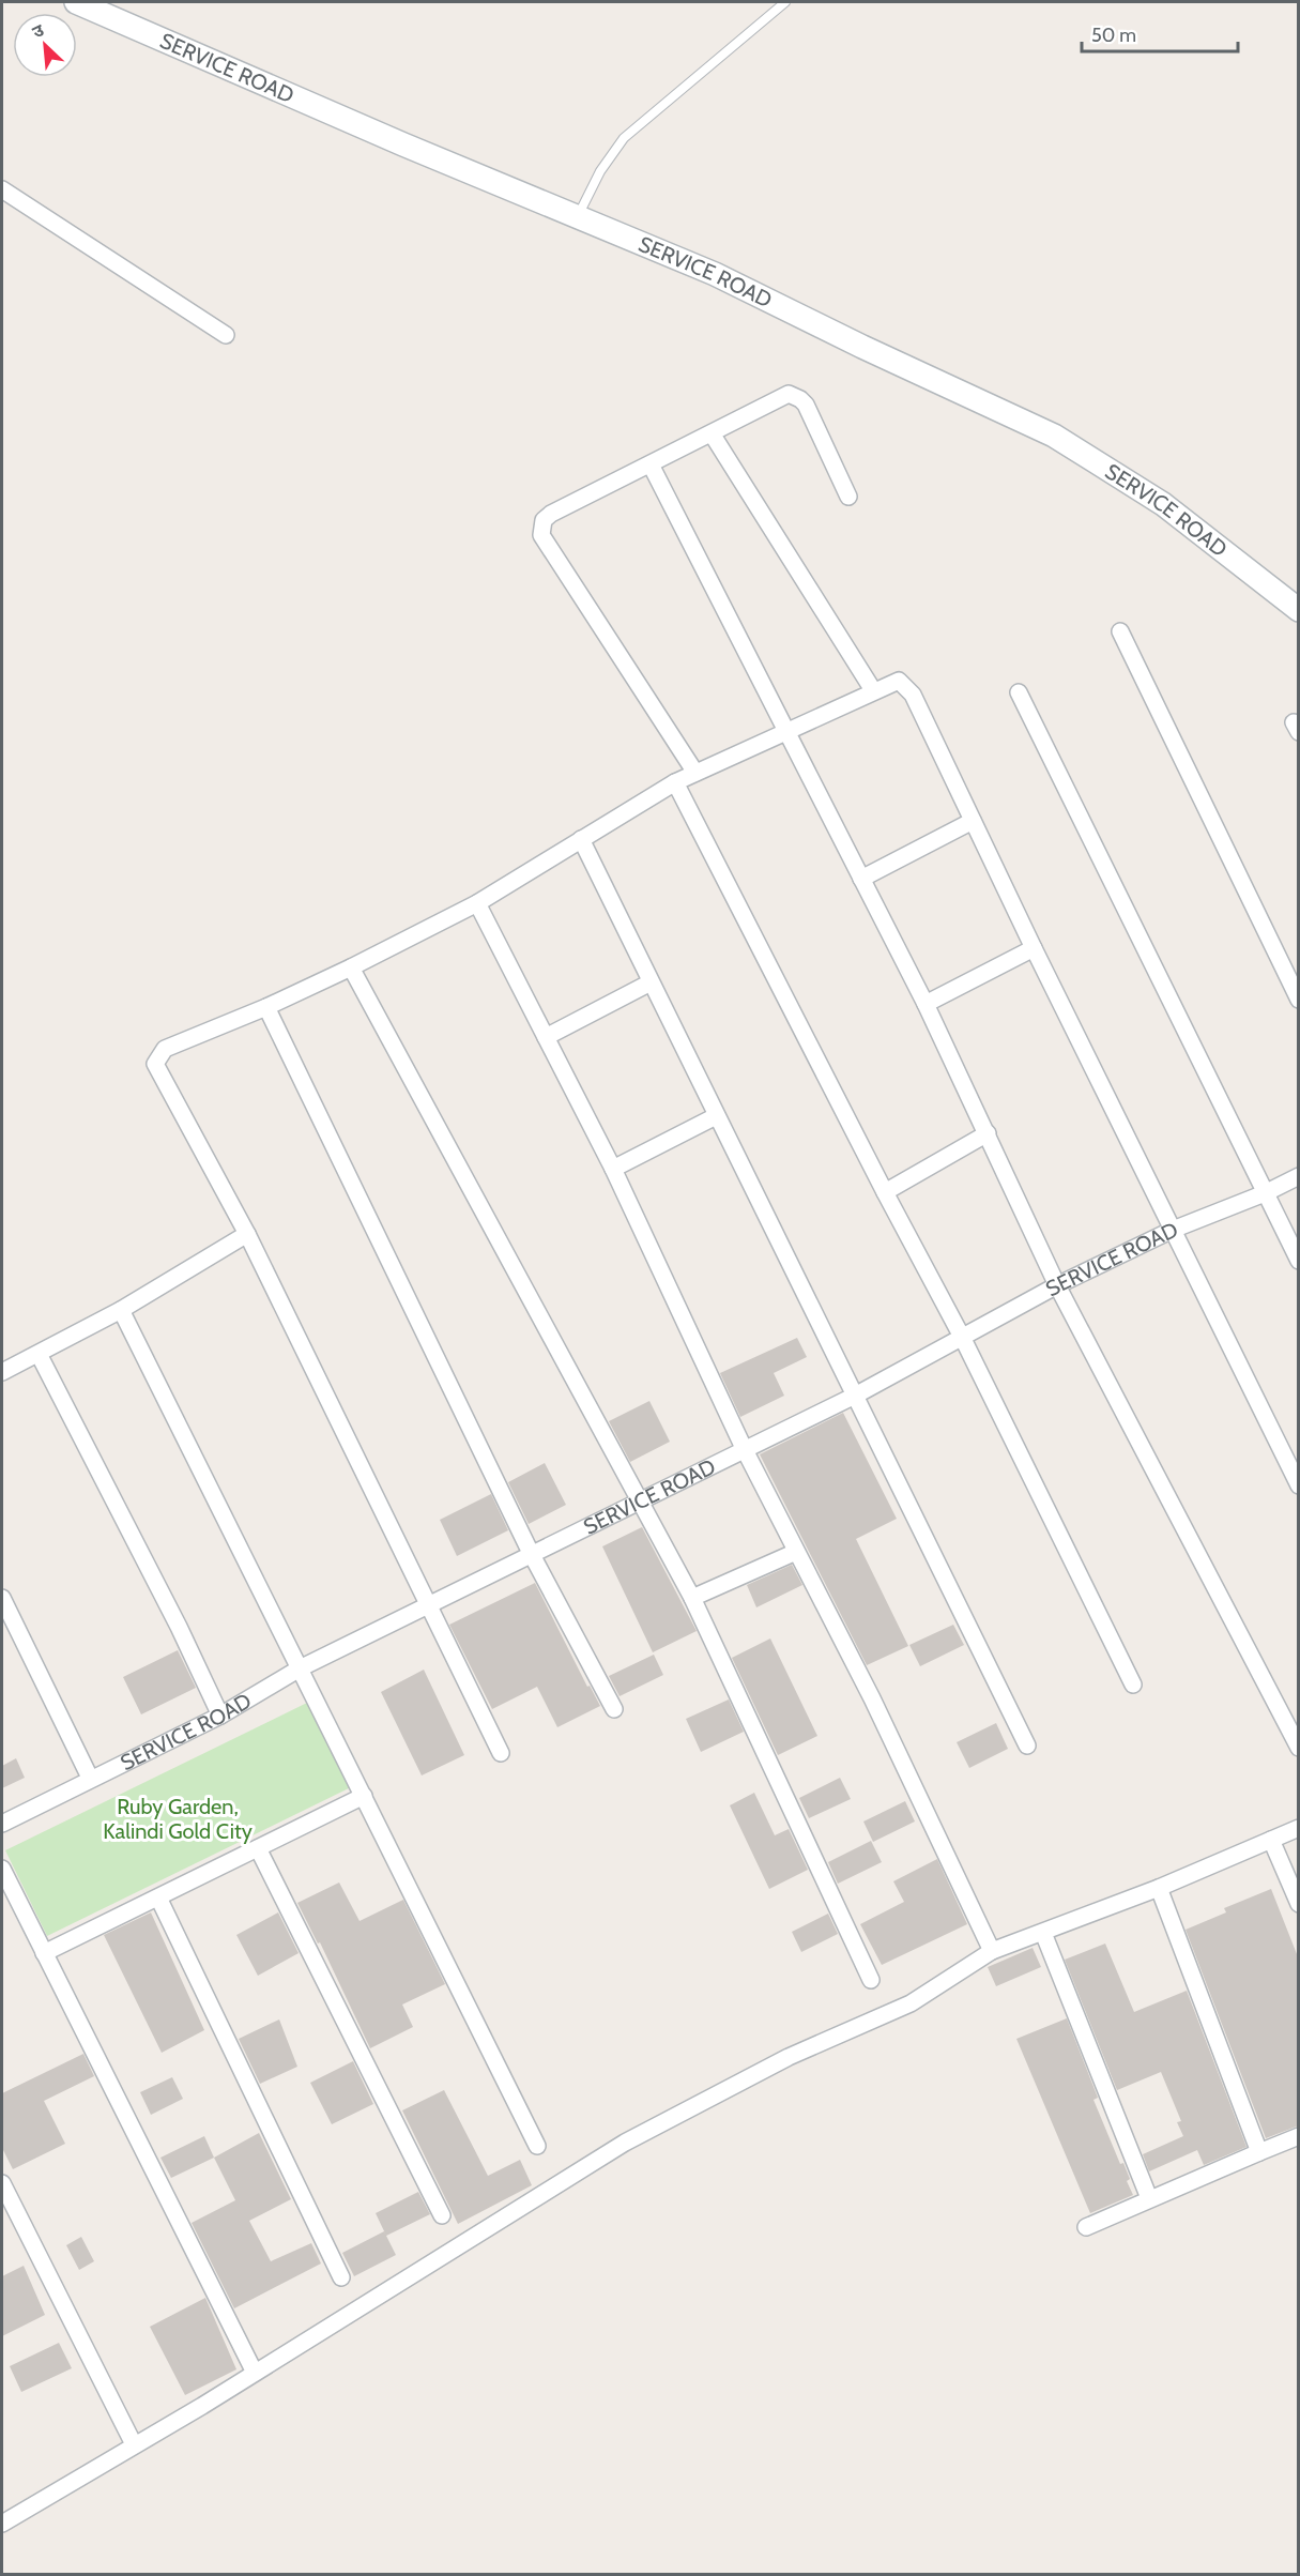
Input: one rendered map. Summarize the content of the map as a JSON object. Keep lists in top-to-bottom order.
{
  "streets": {
    "street": ["SERVICE ROAD"]
  },
  "parks": ["Ruby Garden, Kalindi Gold City"],
  "scale_bar": "50 m",
  "north": "top left"
}
